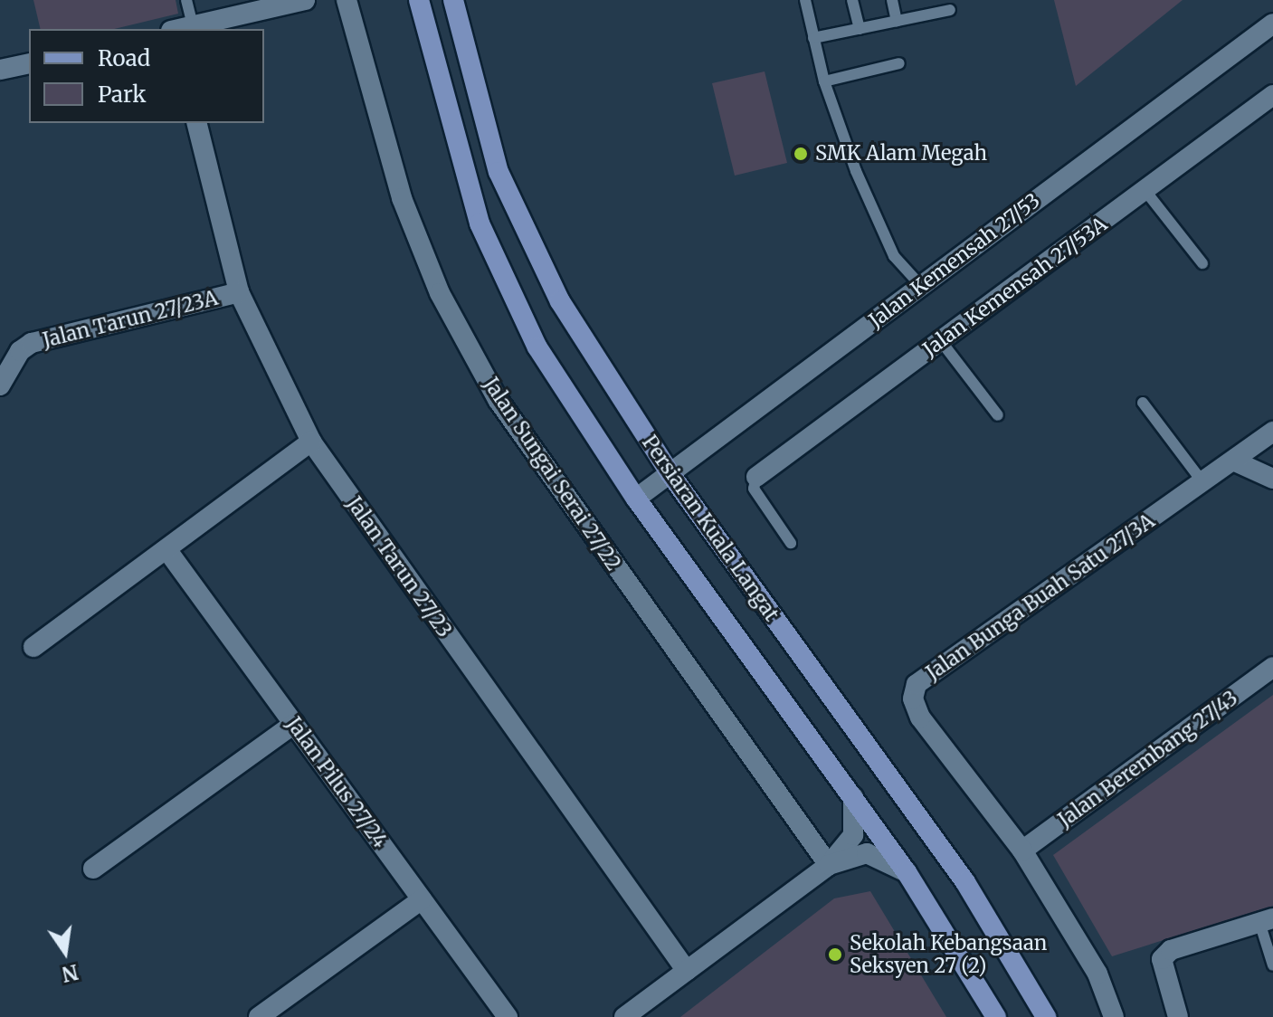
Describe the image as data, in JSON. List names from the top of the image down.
{
  "streets": {
    "main road": ["Persiaran Kuala Langat"],
    "street": [
      "Jalan Kemensah 27/53",
      "Jalan Kemensah 27/53A",
      "Jalan Tarun 27/23A",
      "Jalan Sungai Serai 27/22",
      "Jalan Tarun 27/23",
      "Jalan Bunga Buah Satu 27/3A",
      "Jalan Berembang 27/43",
      "Jalan Pilus 27/24"
    ]
  },
  "crossings": [
    ["Jalan Kemensah 27/53", "Persiaran Kuala Langat"],
    ["Jalan Tarun 27/23A", "Jalan Tarun 27/23"],
    ["Jalan Bunga Buah Satu 27/3A", "Jalan Berembang 27/43"]
  ],
  "places": ["SMK Alam Megah", "Sekolah Kebangsaan Seksyen 27 (2)"],
  "legend": ["Road", "Park"],
  "north": "bottom"
}
